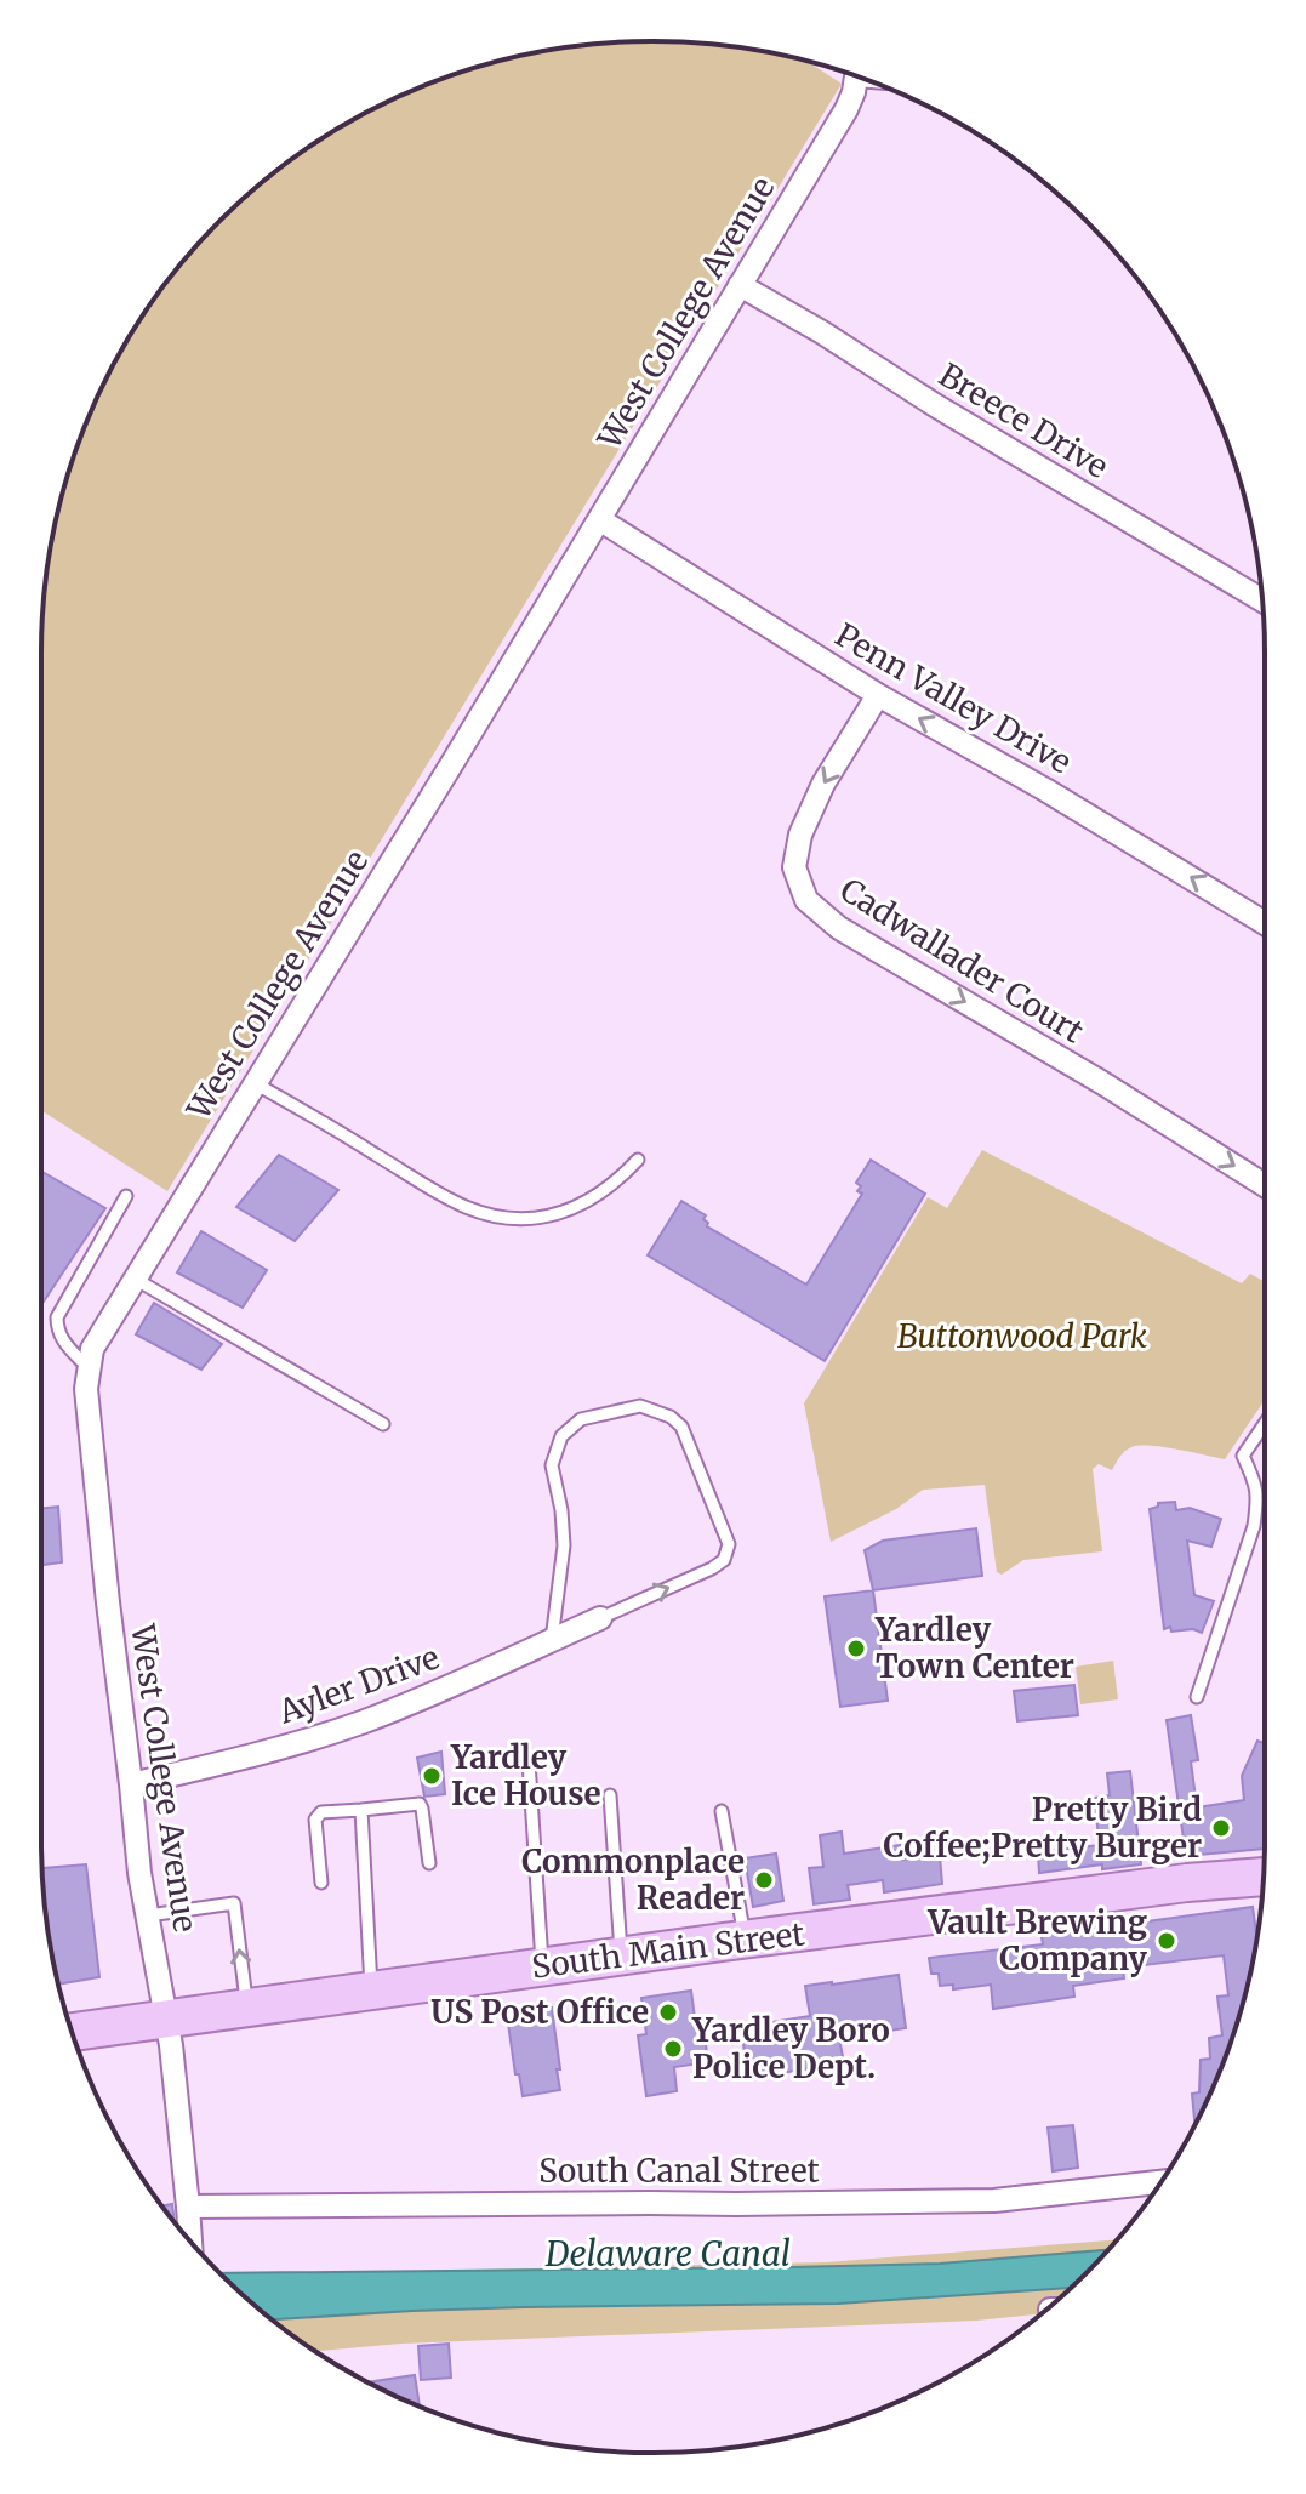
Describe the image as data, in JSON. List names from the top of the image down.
{
  "streets": {
    "main road": ["South Main Street"],
    "street": [
      "West College Avenue",
      "Breece Drive",
      "Penn Valley Drive",
      "Cadwallader Court",
      "Ayler Drive",
      "South Canal Street"
    ]
  },
  "crossings": [
    ["West College Avenue", "Breece Drive"],
    ["West College Avenue", "Penn Valley Drive"],
    ["West College Avenue", "Ayler Drive"],
    ["West College Avenue", "South Main Street"],
    ["West College Avenue", "South Canal Street"],
    ["Penn Valley Drive", "Cadwallader Court"]
  ],
  "one_way": ["Penn Valley Drive", "Cadwallader Court"],
  "water": ["Delaware Canal"],
  "parks": ["Buttonwood Park"],
  "places": [
    "Yardley Town Center",
    "Yardley Ice House",
    "Pretty Bird Coffee;Pretty Burger",
    "Commonplace Reader",
    "Vault Brewing Company",
    "US Post Office",
    "Yardley Boro Police Dept."
  ]
}
